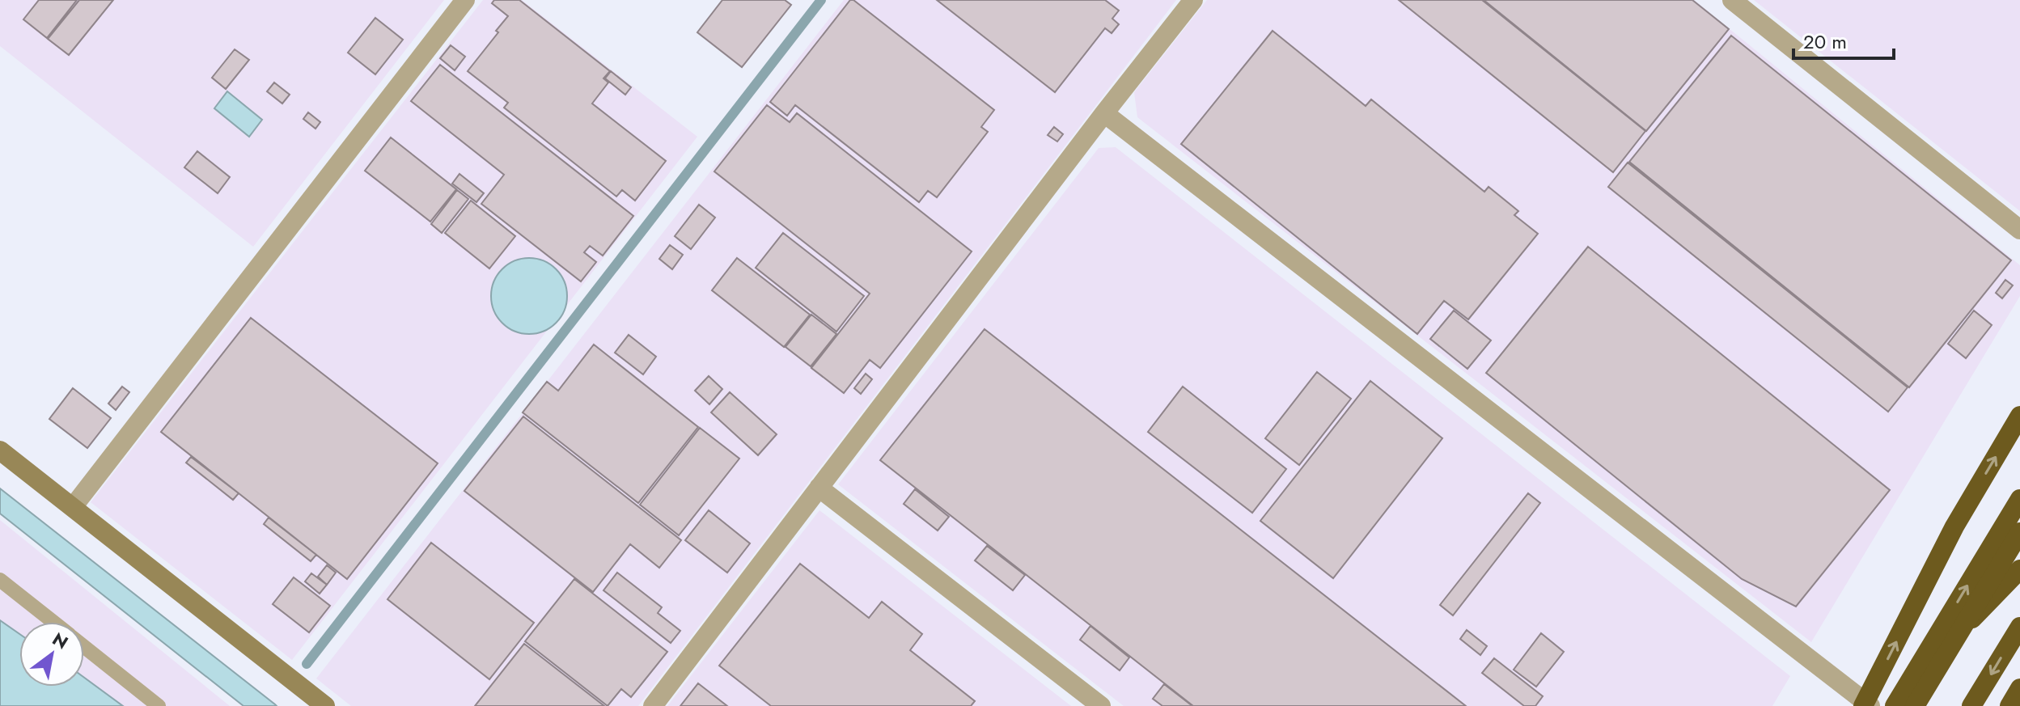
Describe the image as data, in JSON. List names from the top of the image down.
{
  "scale_bar": "20 m",
  "north": "top right"
}
